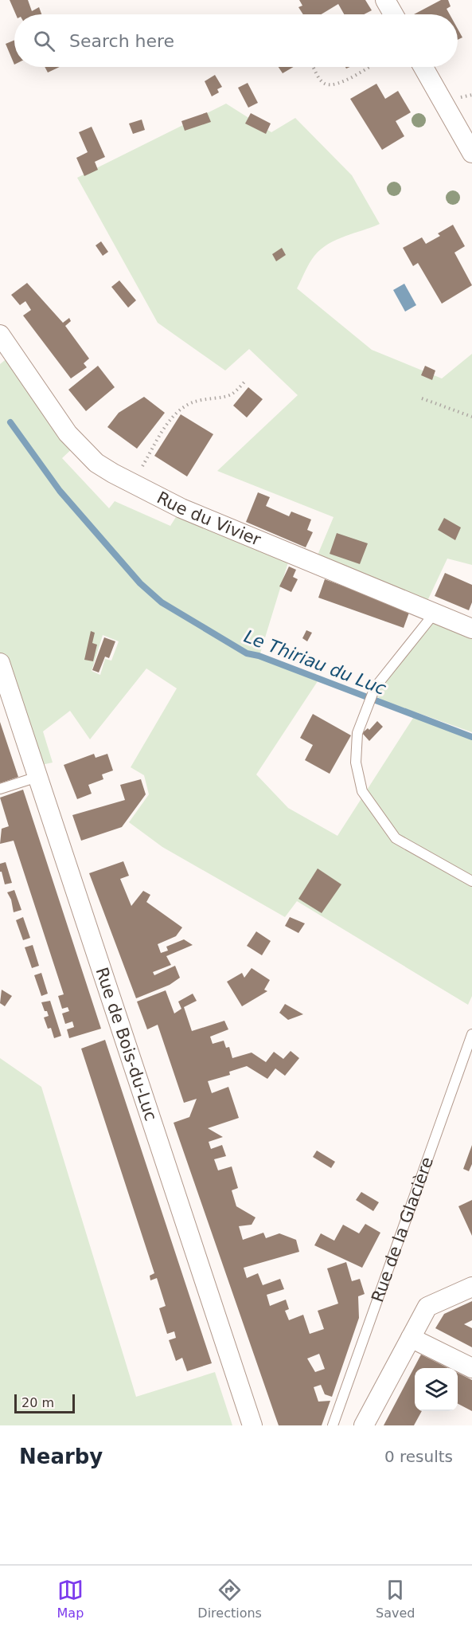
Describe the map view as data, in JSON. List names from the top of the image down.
{
  "streets": {
    "street": ["Rue du Vivier", "Rue de Bois-du-Luc"],
    "lane": ["Rue de la Glacière"]
  },
  "water": ["Le Thiriau du Luc"],
  "scale_bar": "20 m",
  "page": {
    "search": "Search here",
    "scale": "20 m",
    "heading": ["Nearby", "0 results"],
    "nav": ["Map", "Directions", "Saved"]
  }
}
